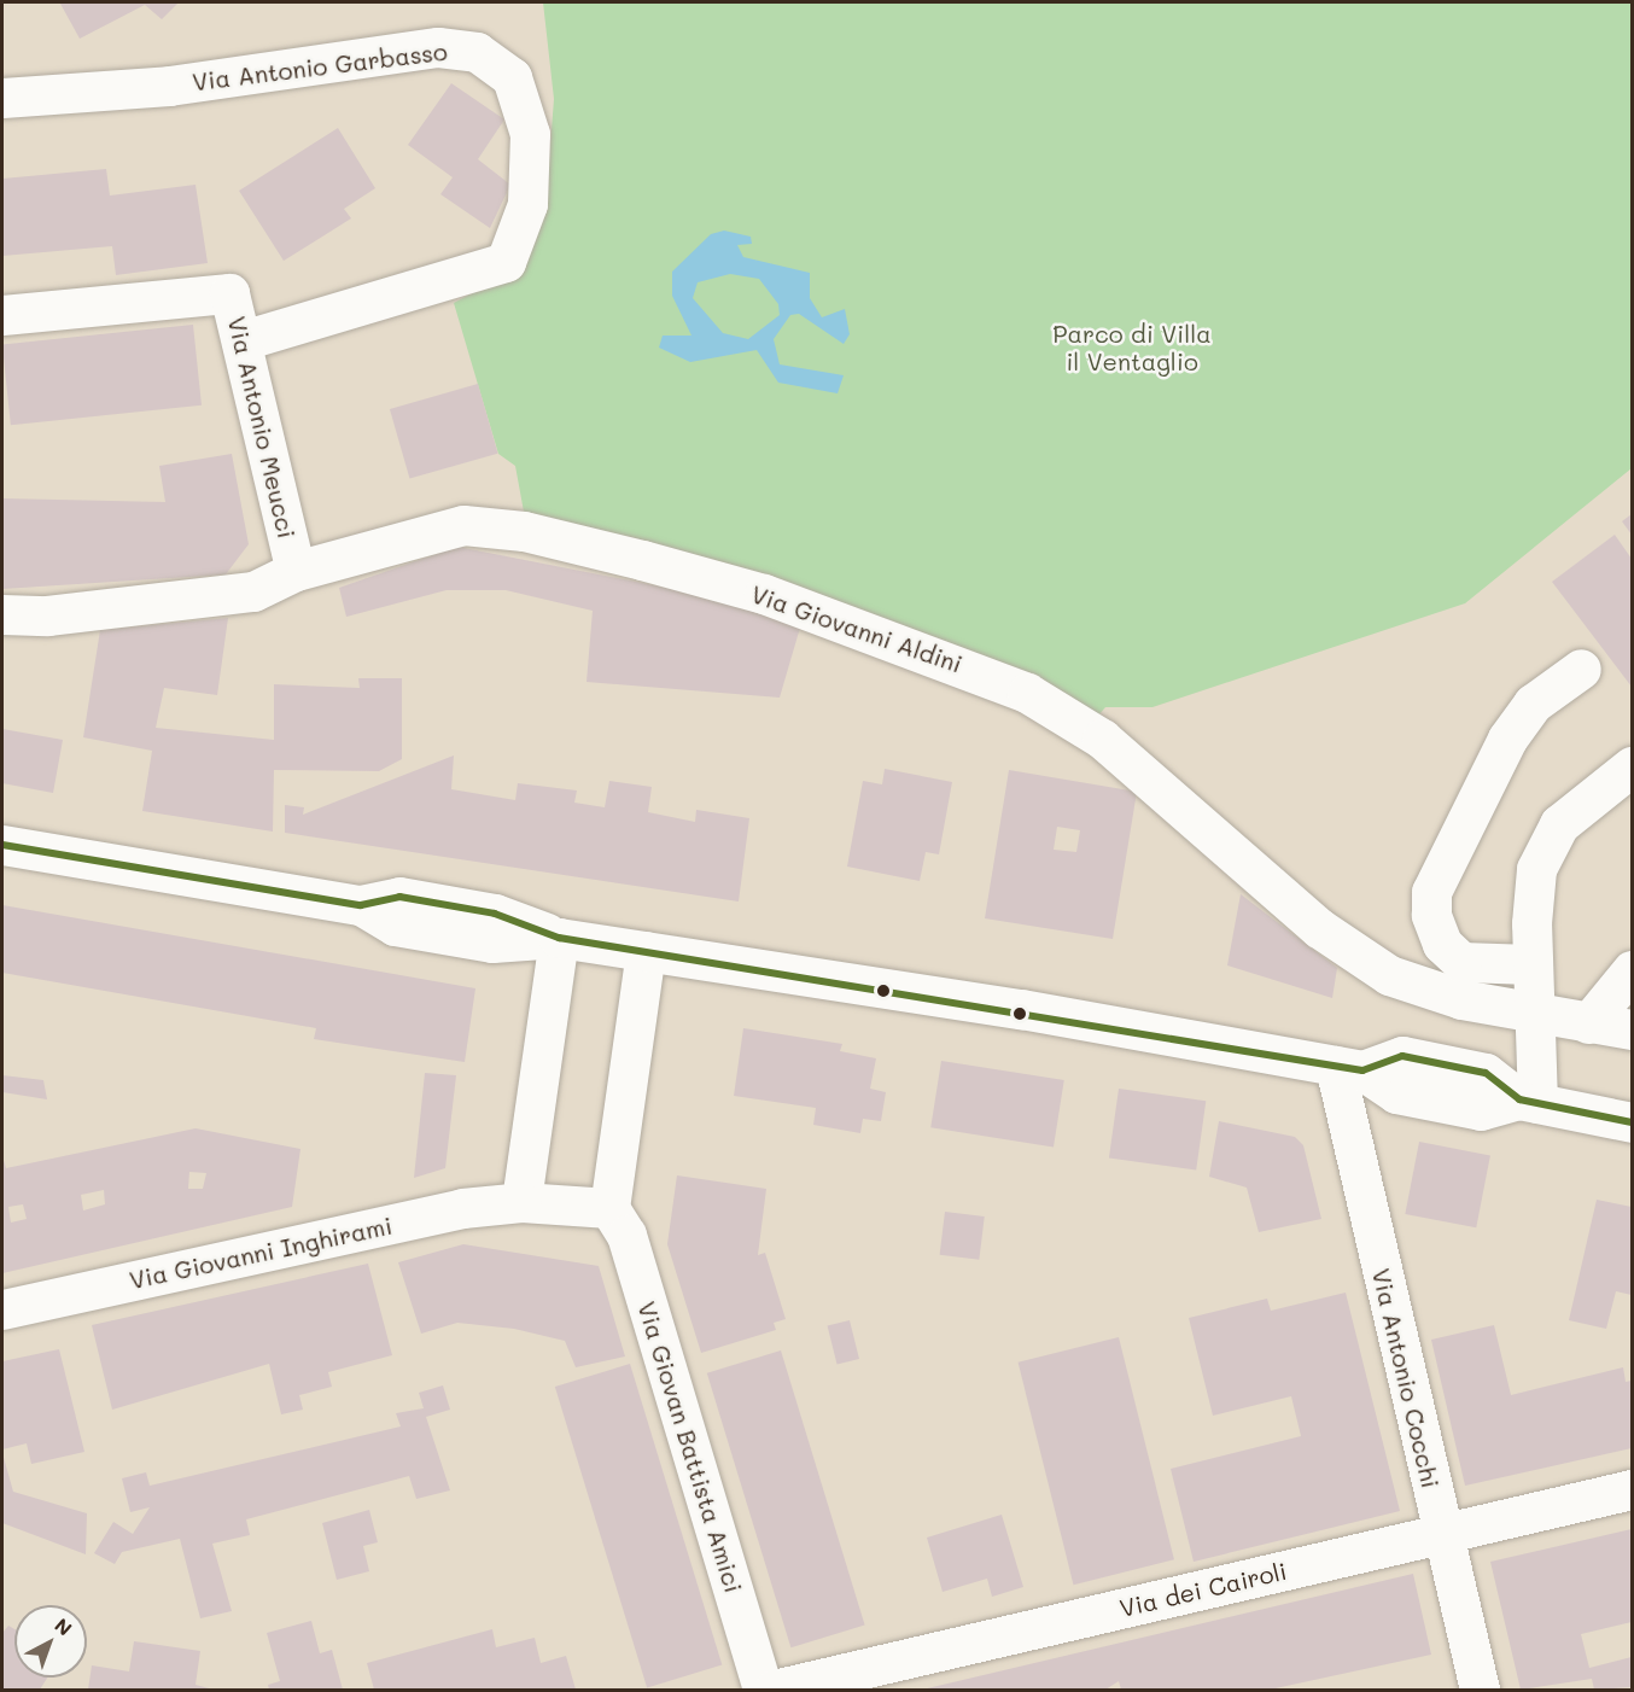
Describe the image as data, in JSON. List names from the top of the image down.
{
  "streets": {
    "street": [
      "Via Antonio Garbasso",
      "Via Antonio Meucci",
      "Via Giovanni Aldini",
      "Via Giovanni Inghirami",
      "Via Antonio Cocchi",
      "Via Giovan Battista Amici",
      "Via dei Cairoli"
    ]
  },
  "crossings": [
    ["Via Antonio Garbasso", "Via Antonio Meucci"],
    ["Via Antonio Meucci", "Via Giovanni Aldini"],
    ["Via Giovanni Inghirami", "Via Giovan Battista Amici"],
    ["Via Antonio Cocchi", "Via dei Cairoli"]
  ],
  "parks": ["Parco di Villa il Ventaglio"],
  "north": "top right"
}
